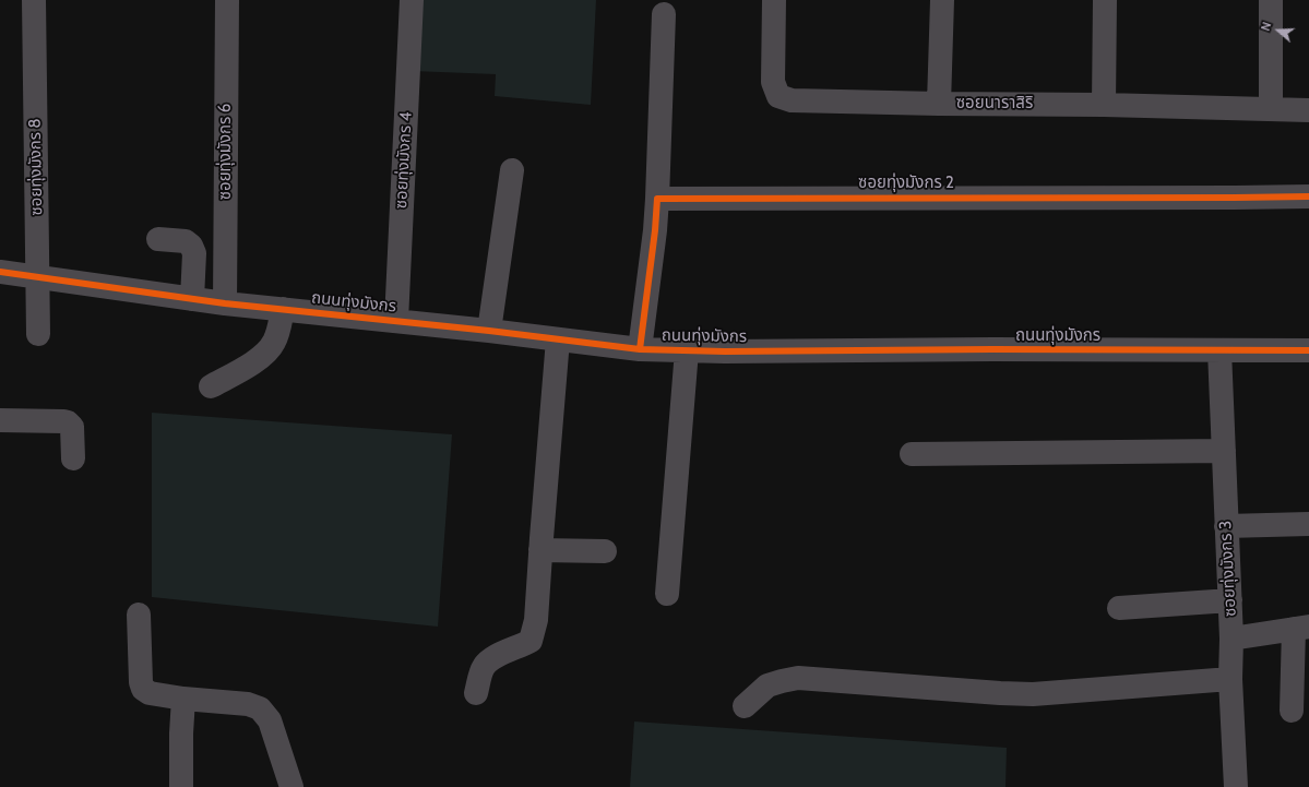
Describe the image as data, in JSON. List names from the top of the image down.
{
  "streets": {
    "street": [
      "ซอยนาราสิริ",
      "ซอยทุ่งมังกร 6",
      "ซอยทุ่งมังกร 4",
      "ซอยทุ่งมังกร 8",
      "ซอยทุ่งมังกร 2",
      "ถนนทุ่งมังกร",
      "ซอยทุ่งมังกร 3"
    ]
  },
  "crossings": [
    ["ซอยทุ่งมังกร 6", "ถนนทุ่งมังกร"],
    ["ซอยทุ่งมังกร 4", "ถนนทุ่งมังกร"],
    ["ซอยทุ่งมังกร 8", "ถนนทุ่งมังกร"],
    ["ถนนทุ่งมังกร", "ซอยทุ่งมังกร 3"]
  ],
  "north": "left"
}
